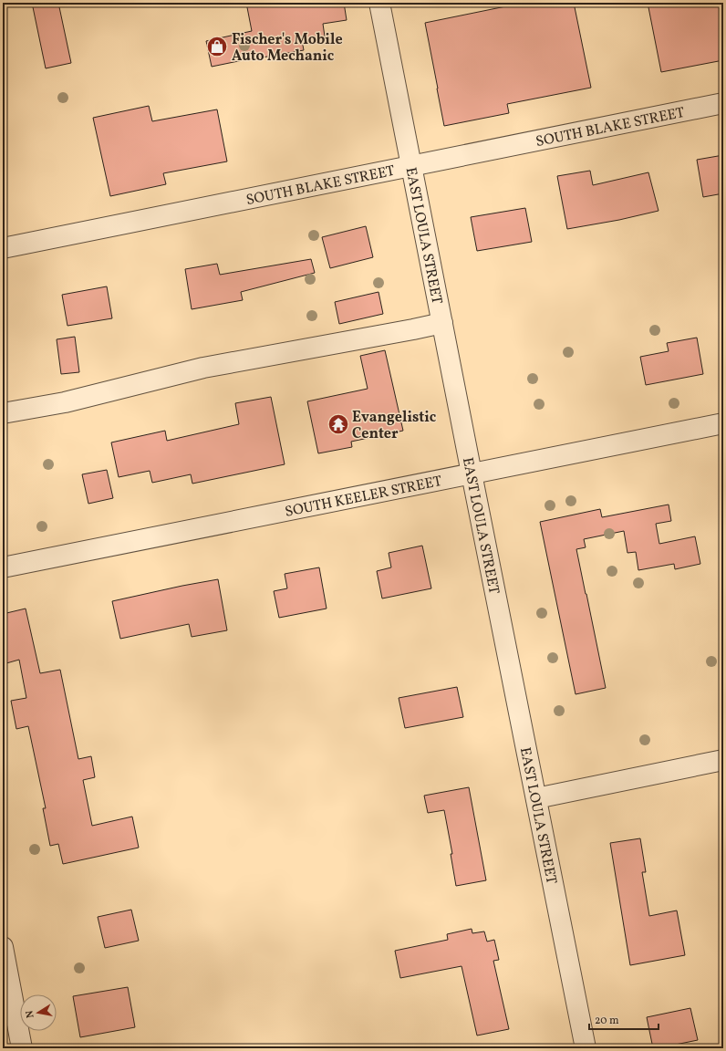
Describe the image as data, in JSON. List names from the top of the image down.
{
  "streets": {
    "street": ["SOUTH BLAKE STREET", "EAST LOULA STREET", "SOUTH KEELER STREET"]
  },
  "crossings": [
    ["SOUTH BLAKE STREET", "EAST LOULA STREET"],
    ["EAST LOULA STREET", "SOUTH KEELER STREET"]
  ],
  "places": {
    "shop": ["Fischer's Mobile Auto Mechanic"],
    "temple": ["Evangelistic Center"]
  },
  "scale_bar": "20 m",
  "north": "left"
}
